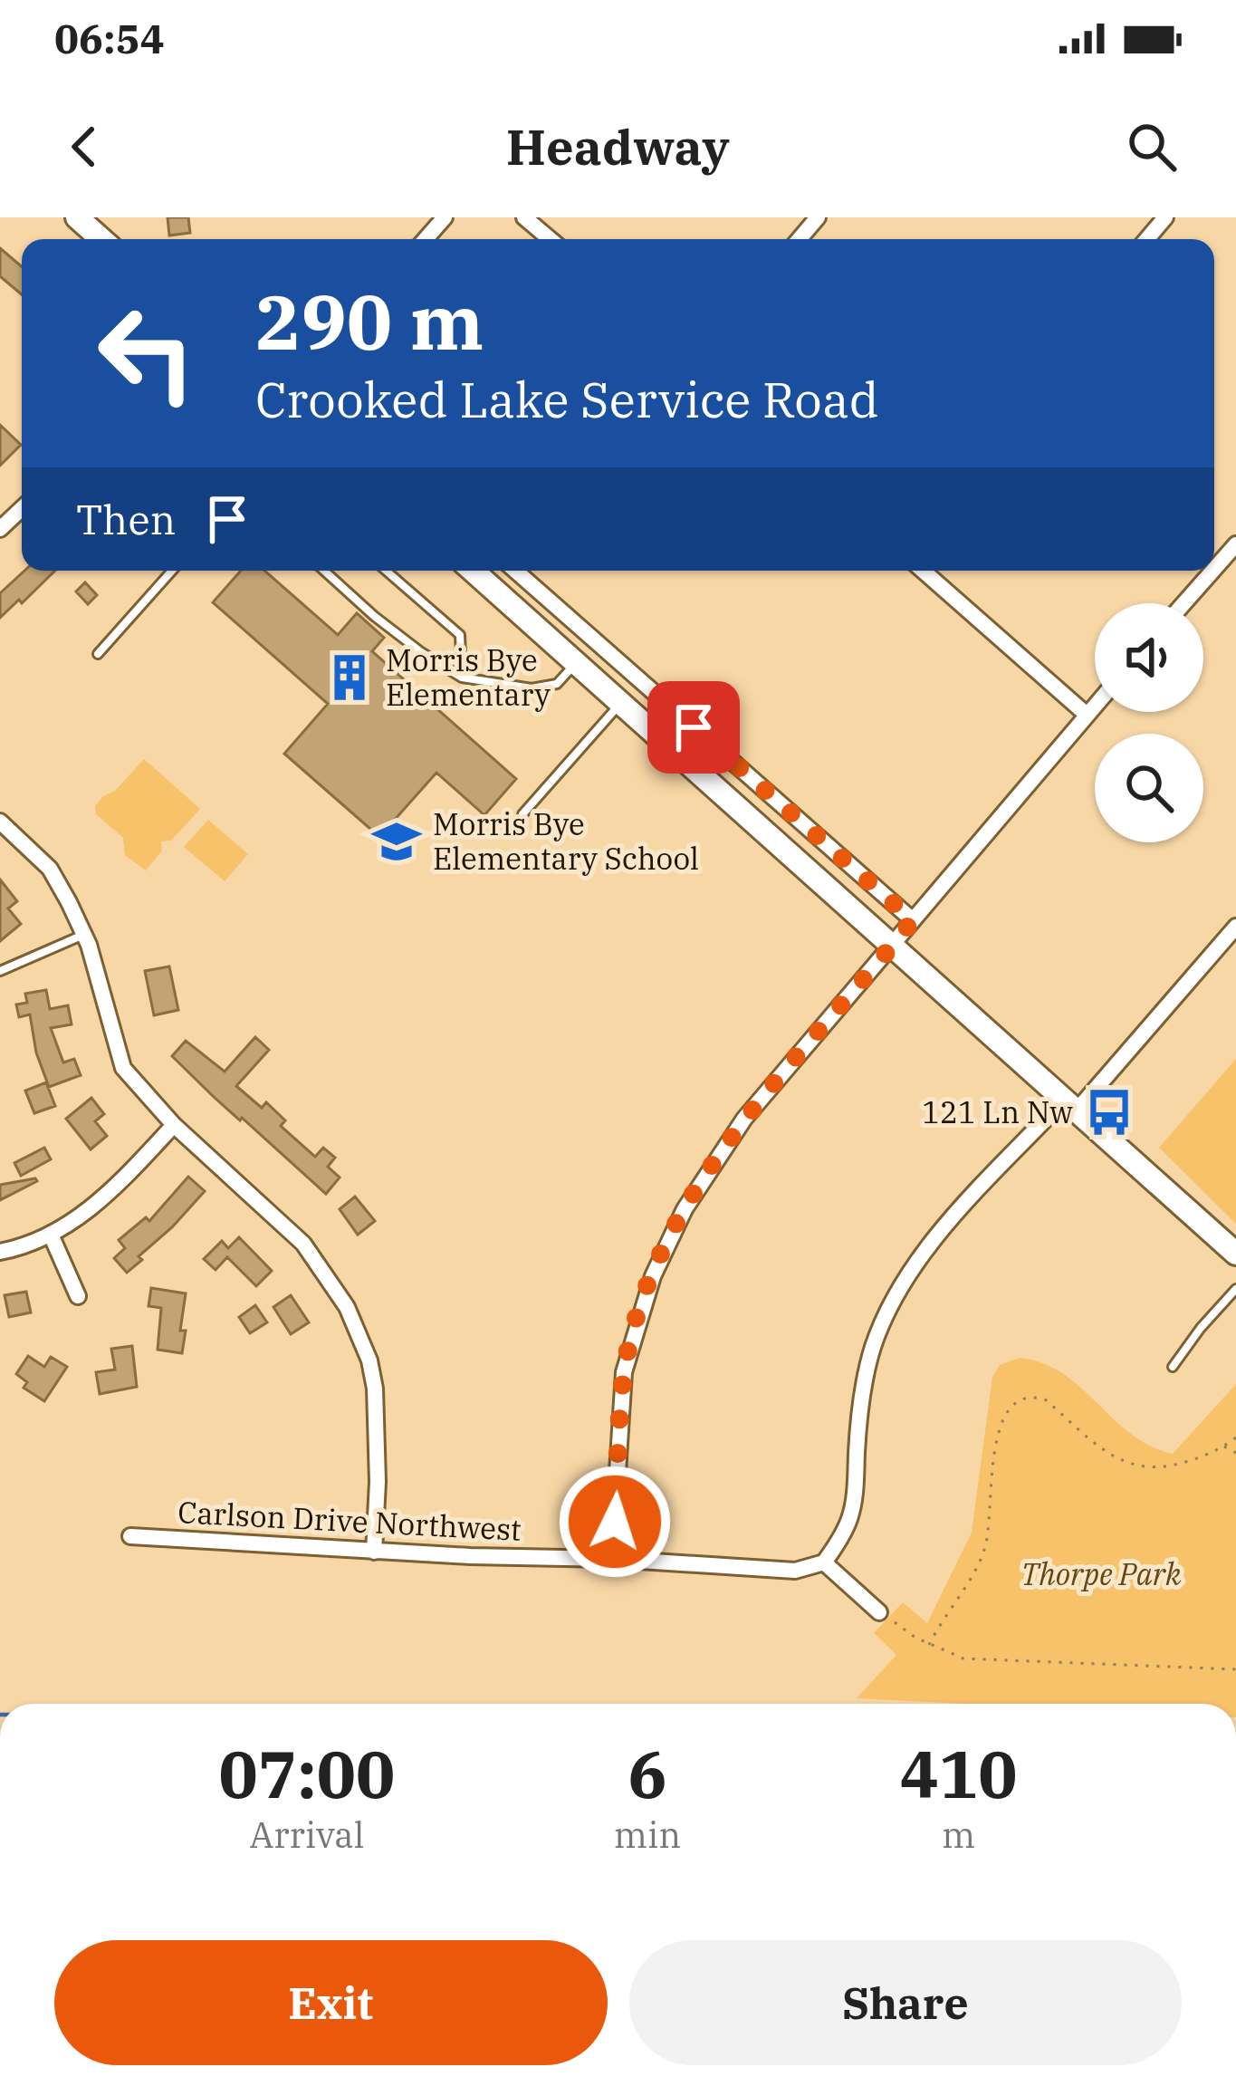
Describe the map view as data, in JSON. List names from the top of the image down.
{
  "streets": {
    "street": ["Carlson Drive Northwest"]
  },
  "parks": ["Thorpe Park"],
  "places": {
    "building": ["Morris Bye Elementary"],
    "school or university": ["Morris Bye Elementary School"],
    "bus stop": ["121 Ln Nw"]
  },
  "page": {
    "status": "06:54",
    "header": "Headway",
    "turn": ["290 m", "Crooked Lake Service Road"],
    "then": "Then",
    "eta": [
      "07:00",
      "Arrival",
      "6",
      "min",
      "410",
      "m"
    ],
    "buttons": ["Exit", "Share"]
  }
}
